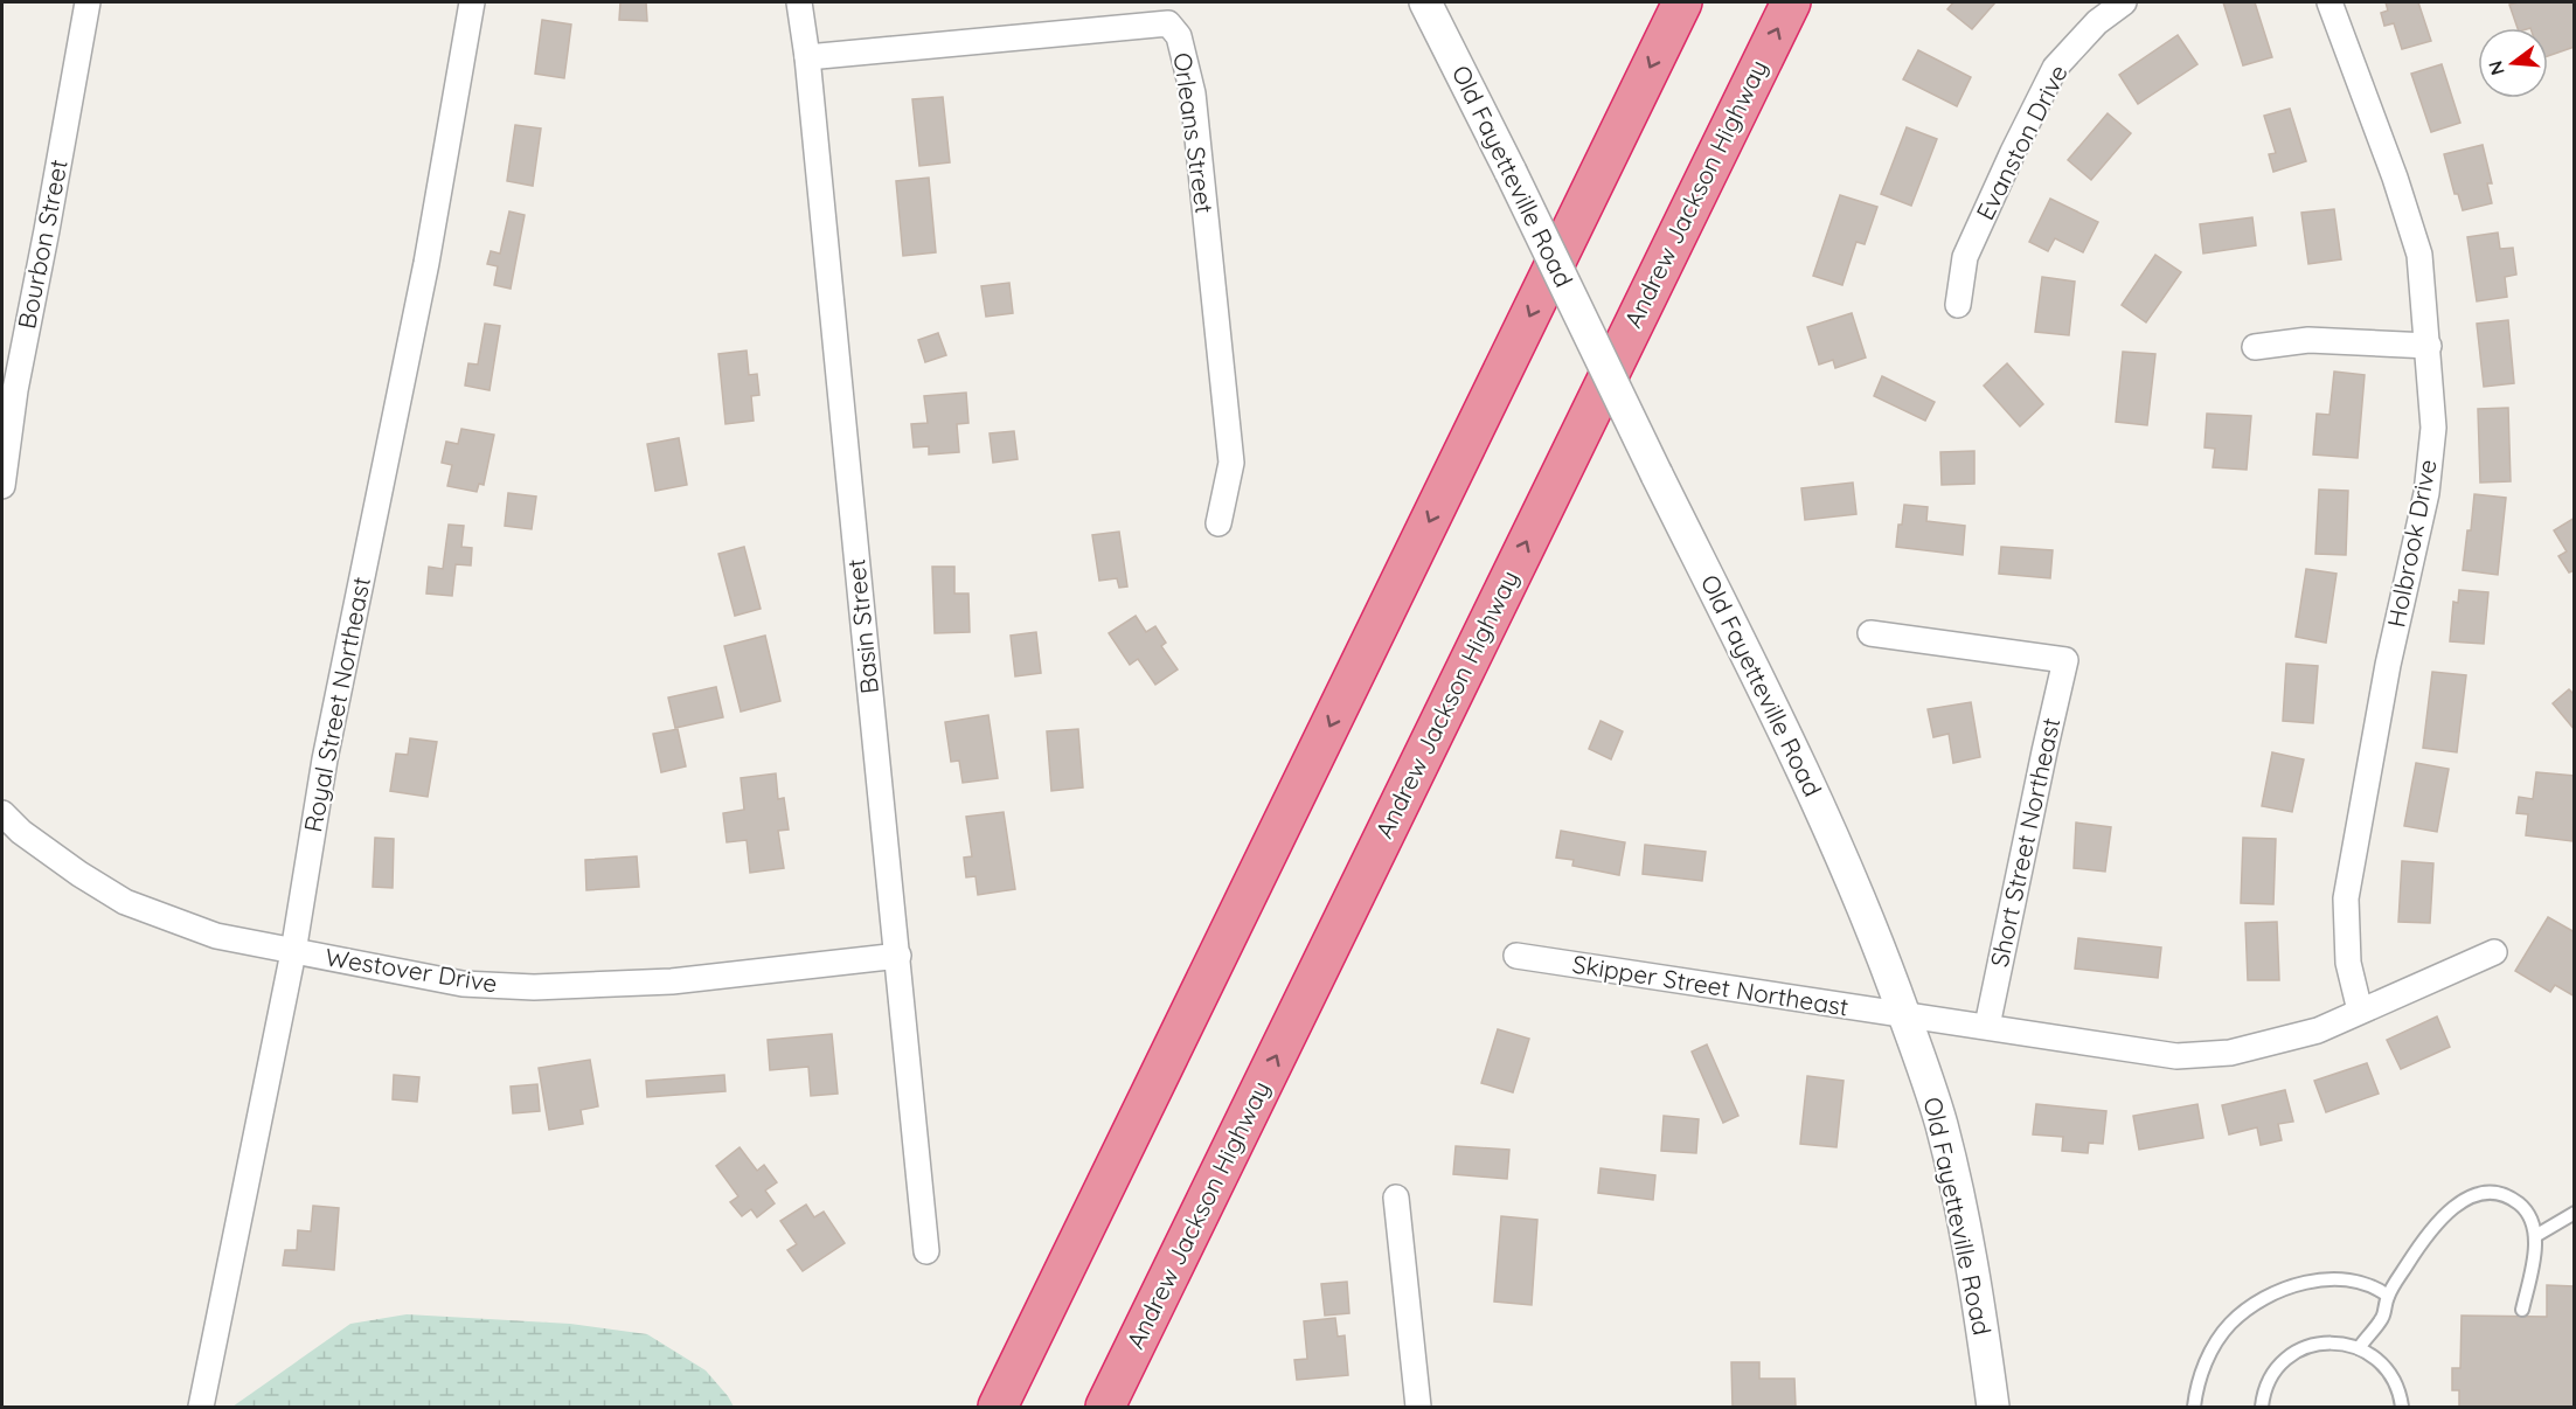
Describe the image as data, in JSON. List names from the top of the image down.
{
  "streets": {
    "highway": ["Andrew Jackson Highway"],
    "street": [
      "Orleans Street",
      "Evanston Drive",
      "Old Fayetteville Road",
      "Bourbon Street",
      "Holbrook Drive",
      "Basin Street",
      "Royal Street Northeast",
      "Short Street Northeast",
      "Westover Drive",
      "Skipper Street Northeast"
    ]
  },
  "crossings": [
    ["Orleans Street", "Basin Street"],
    ["Old Fayetteville Road", "Skipper Street Northeast"],
    ["Holbrook Drive", "Skipper Street Northeast"],
    ["Basin Street", "Westover Drive"],
    ["Royal Street Northeast", "Westover Drive"],
    ["Short Street Northeast", "Skipper Street Northeast"]
  ],
  "north": "left"
}
